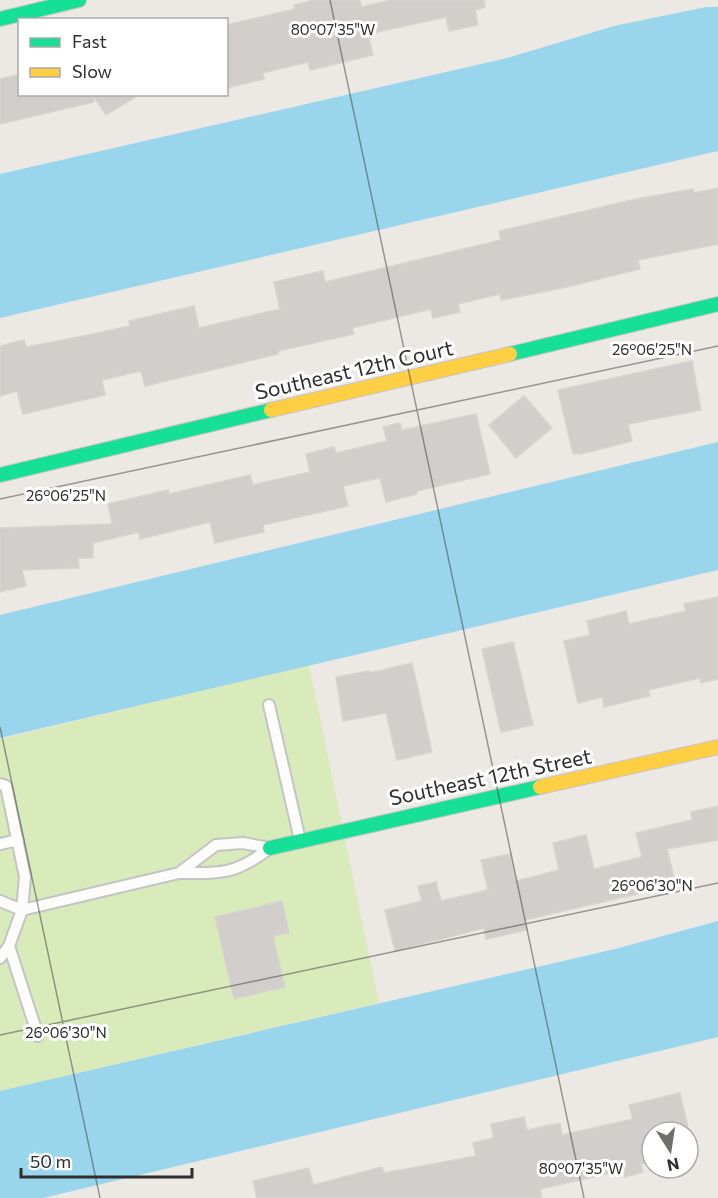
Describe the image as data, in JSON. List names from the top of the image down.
{
  "streets": {
    "street": ["Southeast 12th Court", "Southeast 12th Street"]
  },
  "legend": ["Fast", "Slow"],
  "scale_bar": "50 m",
  "north": "bottom",
  "coordinates": ["80°07'35\"W", "26°06'25\"N", "26°06'30\"N"]
}
